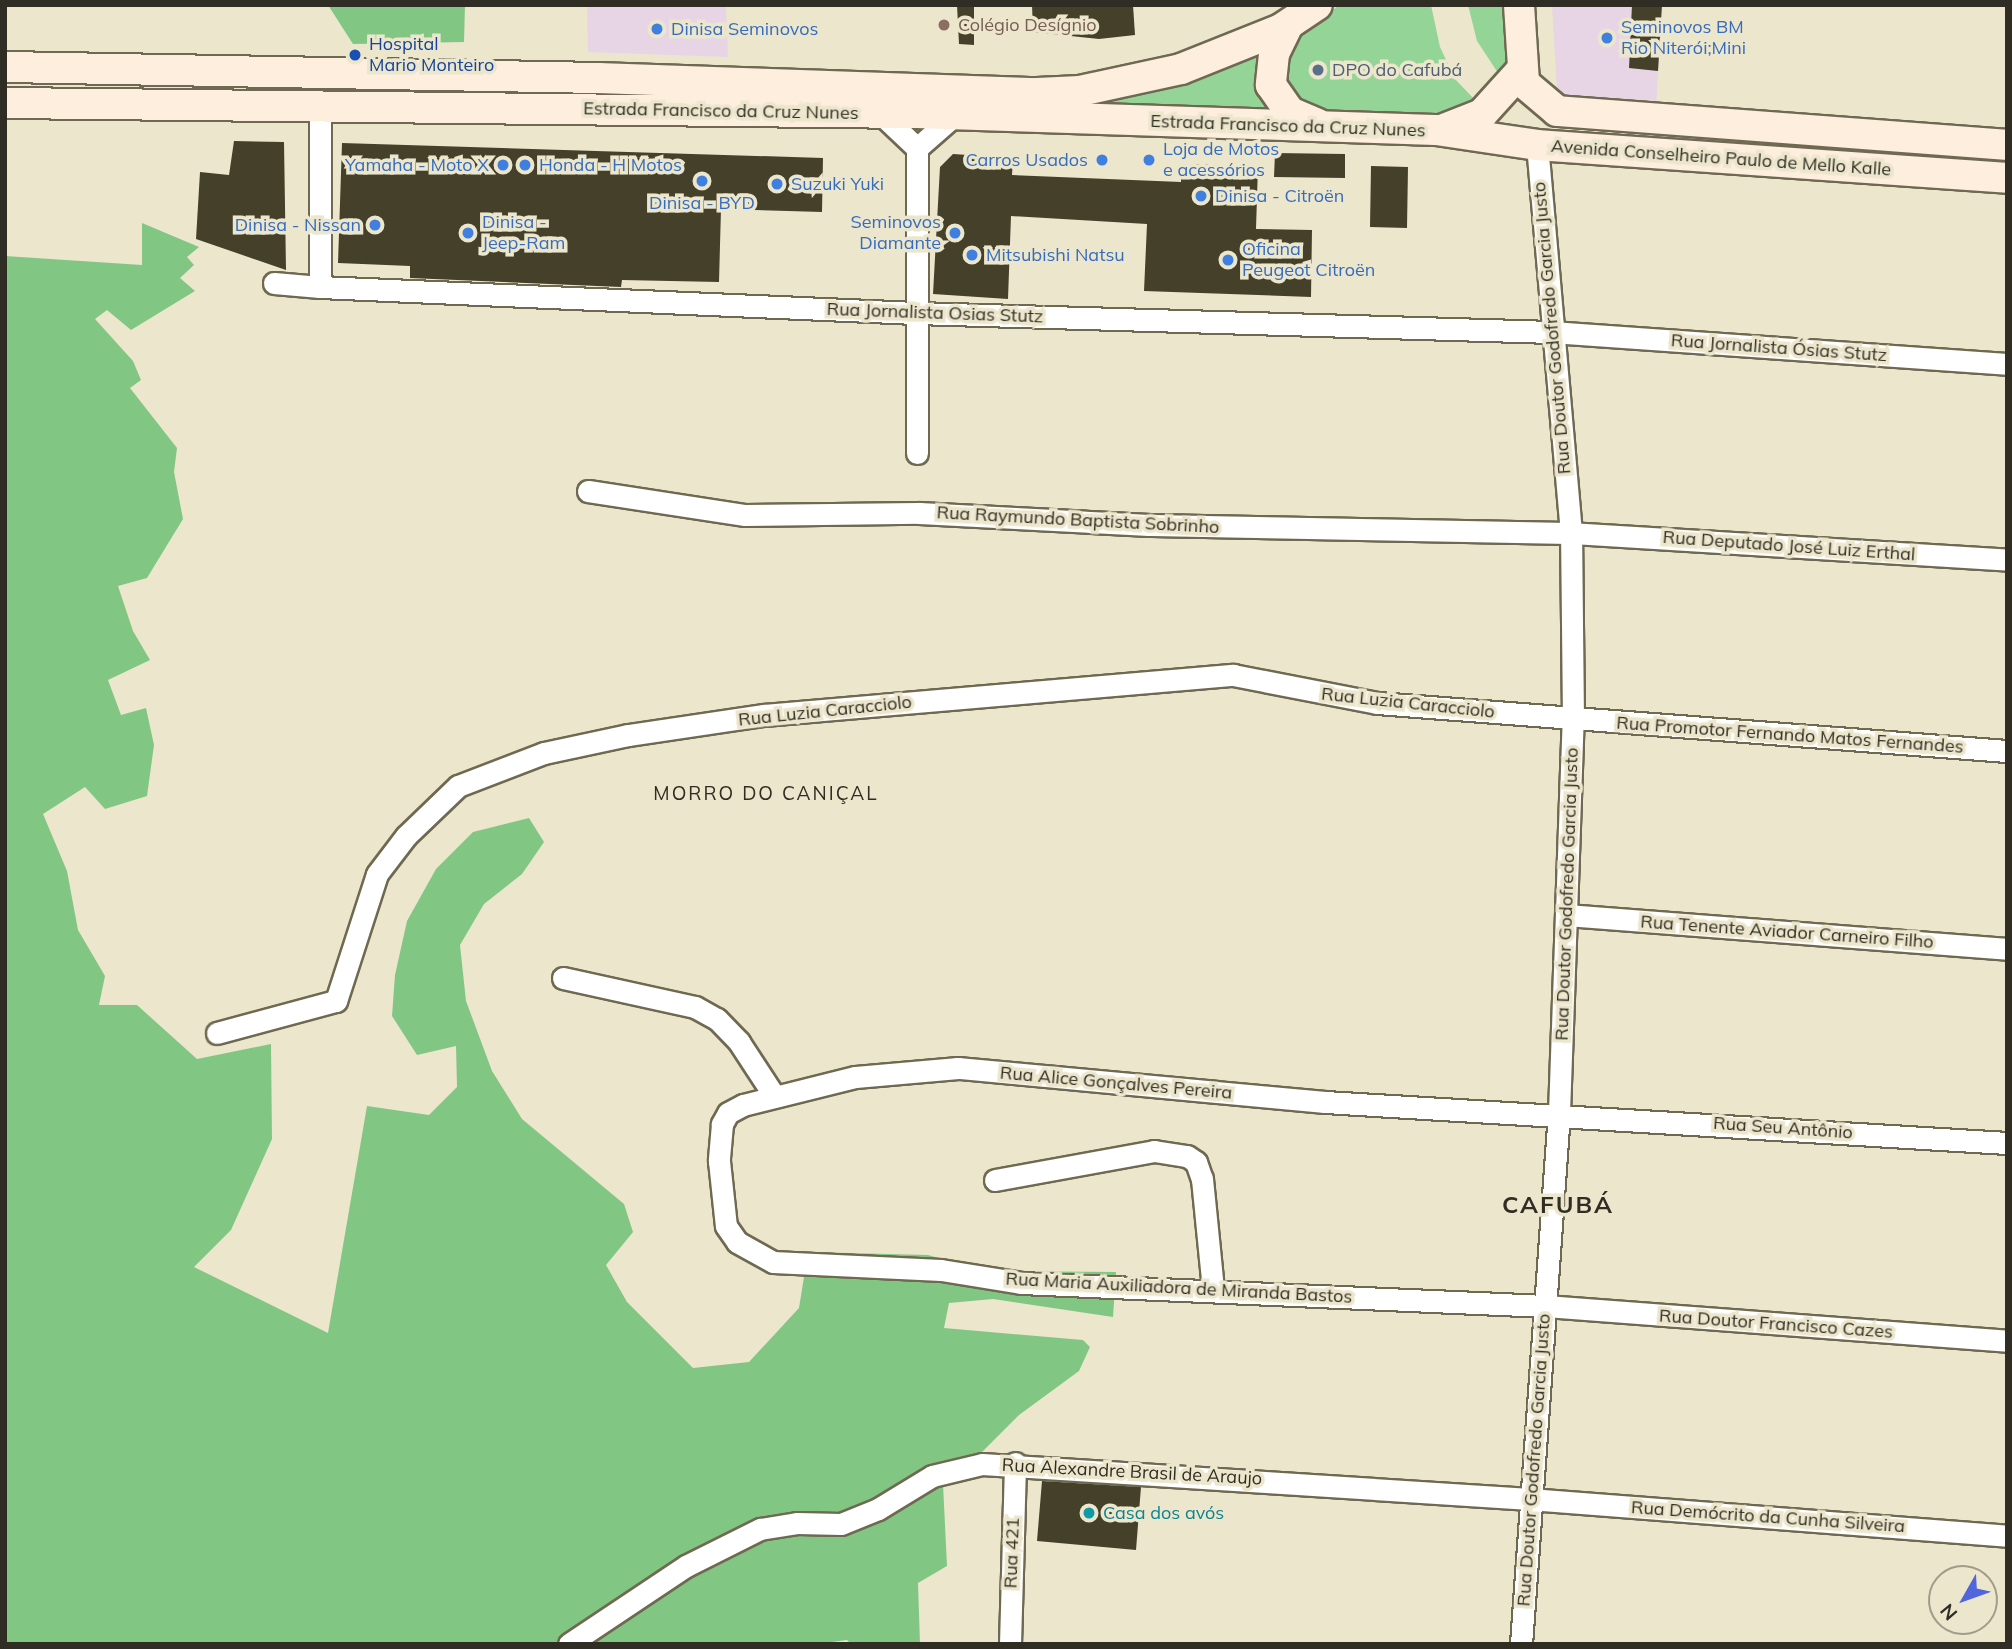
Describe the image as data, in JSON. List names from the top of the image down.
{
  "streets": {
    "main road": ["Estrada Francisco da Cruz Nunes", "Avenida Conselheiro Paulo de Mello Kalle"],
    "street": [
      "Rua Jornalista Osias Stutz",
      "Rua Doutor Godofredo Garcia Justo",
      "Rua Jornalista Ósias Stutz",
      "Rua Raymundo Baptista Sobrinho",
      "Rua Deputado José Luiz Erthal",
      "Rua Luzia Caracciolo",
      "Rua Promotor Fernando Matos Fernandes",
      "Rua Tenente Aviador Carneiro Filho",
      "Rua Alice Gonçalves Pereira",
      "Rua Seu Antônio",
      "Rua Maria Auxiliadora de Miranda Bastos",
      "Rua Doutor Francisco Cazes",
      "Rua Alexandre Brasil de Araujo",
      "Rua Demócrito da Cunha Silveira",
      "Rua 421"
    ]
  },
  "crossings": [
    ["Estrada Francisco da Cruz Nunes", "Avenida Conselheiro Paulo de Mello Kalle"],
    ["Avenida Conselheiro Paulo de Mello Kalle", "Rua Doutor Godofredo Garcia Justo"],
    ["Rua Jornalista Osias Stutz", "Rua Doutor Godofredo Garcia Justo"],
    ["Rua Jornalista Osias Stutz", "Rua Jornalista Ósias Stutz"],
    ["Rua Doutor Godofredo Garcia Justo", "Rua Jornalista Ósias Stutz"],
    ["Rua Doutor Godofredo Garcia Justo", "Rua Raymundo Baptista Sobrinho"],
    ["Rua Doutor Godofredo Garcia Justo", "Rua Deputado José Luiz Erthal"],
    ["Rua Doutor Godofredo Garcia Justo", "Rua Luzia Caracciolo"],
    ["Rua Doutor Godofredo Garcia Justo", "Rua Promotor Fernando Matos Fernandes"],
    ["Rua Doutor Godofredo Garcia Justo", "Rua Tenente Aviador Carneiro Filho"],
    ["Rua Doutor Godofredo Garcia Justo", "Rua Alice Gonçalves Pereira"],
    ["Rua Doutor Godofredo Garcia Justo", "Rua Seu Antônio"],
    ["Rua Doutor Godofredo Garcia Justo", "Rua Maria Auxiliadora de Miranda Bastos"],
    ["Rua Doutor Godofredo Garcia Justo", "Rua Doutor Francisco Cazes"],
    ["Rua Doutor Godofredo Garcia Justo", "Rua Alexandre Brasil de Araujo"],
    ["Rua Doutor Godofredo Garcia Justo", "Rua Demócrito da Cunha Silveira"],
    ["Rua Raymundo Baptista Sobrinho", "Rua Deputado José Luiz Erthal"],
    ["Rua Luzia Caracciolo", "Rua Promotor Fernando Matos Fernandes"],
    ["Rua Alice Gonçalves Pereira", "Rua Seu Antônio"],
    ["Rua Alice Gonçalves Pereira", "Rua Maria Auxiliadora de Miranda Bastos"],
    ["Rua Maria Auxiliadora de Miranda Bastos", "Rua Doutor Francisco Cazes"],
    ["Rua Alexandre Brasil de Araujo", "Rua Demócrito da Cunha Silveira"],
    ["Rua Alexandre Brasil de Araujo", "Rua 421"]
  ],
  "districts": ["MORRO DO CANIÇAL", "CAFUBÁ"],
  "places": [
    "Colégio Desígnio",
    "Dinisa Seminovos",
    "Seminovos BM Rio Niterói;Mini",
    "Hospital Mario Monteiro",
    "DPO do Cafubá",
    "Carros Usados",
    "Loja de Motos e acessórios",
    "Yamaha - Moto X",
    "Honda - H Motos",
    "Dinisa - BYD",
    "Suzuki Yuki",
    "Dinisa - Citroën",
    "Dinisa - Nissan",
    "Dinisa - Jeep-Ram",
    "Seminovos Diamante",
    "Mitsubishi Natsu",
    "Oficina Peugeot Citroën",
    "Casa dos avós"
  ],
  "north": "bottom left"
}
